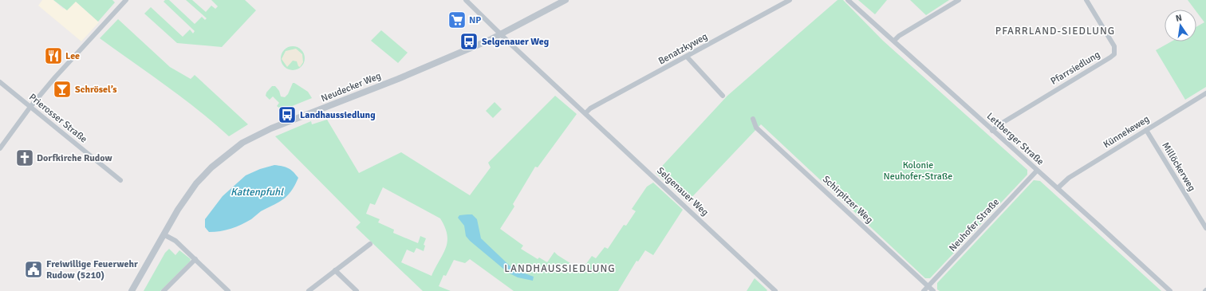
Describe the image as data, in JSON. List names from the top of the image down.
{
  "streets": {
    "street": [
      "Benatzkyweg",
      "Pfarrsiedlung",
      "Neudecker Weg",
      "Prierosser Straße",
      "Künnekeweg",
      "Lettberger Straße",
      "Millöckerweg",
      "Selgenauer Weg",
      "Schirpitzer Weg",
      "Neuhofer Straße"
    ]
  },
  "crossings": [
    ["Benatzkyweg", "Selgenauer Weg"],
    ["Pfarrsiedlung", "Lettberger Straße"],
    ["Neudecker Weg", "Selgenauer Weg"],
    ["Künnekeweg", "Lettberger Straße"],
    ["Künnekeweg", "Millöckerweg"],
    ["Lettberger Straße", "Neuhofer Straße"],
    ["Schirpitzer Weg", "Neuhofer Straße"]
  ],
  "districts": ["PFARRLAND-SIEDLUNG", "LANDHAUSSIEDLUNG"],
  "water": ["Kattenpfuhl"],
  "parks": ["Kolonie Neuhofer-Straße"],
  "places": {
    "supermarket": ["NP"],
    "bus stop": ["Selgenauer Weg", "Landhaussiedlung"],
    "restaurant": ["Lee"],
    "bar": ["Schrösel’s"],
    "church": ["Dorfkirche Rudow"],
    "public building": ["Freiwillige Feuerwehr Rudow (5210)"]
  },
  "north": "top"
}
